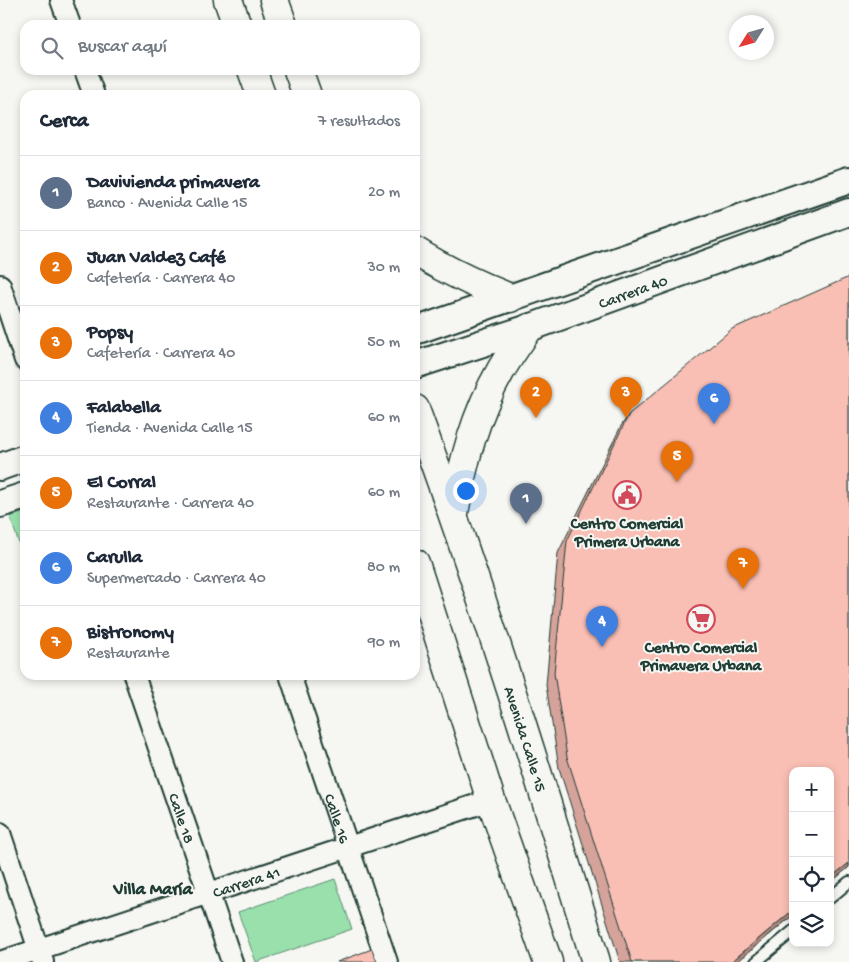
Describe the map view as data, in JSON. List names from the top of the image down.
{
  "streets": {
    "main road": ["Avenida Calle 15"],
    "street": [
      "Carrera 40",
      "Calle 16",
      "Calle 18",
      "Carrera 41"
    ]
  },
  "crossings": [
    ["Calle 16", "Carrera 41"],
    ["Calle 18", "Carrera 41"]
  ],
  "districts": ["Villa María"],
  "places": {
    "public building": ["Centro Comercial Primera Urbana"],
    "supermarket": ["Centro Comercial Primavera Urbana"]
  },
  "north": "bottom left",
  "page": {
    "search": "Buscar aquí",
    "heading": ["Cerca", "7 resultados"],
    "list": [
      {
        "mark": "1",
        "name": "Davivienda primavera",
        "note": "Banco · Avenida Calle 15",
        "value": "20 m"
      },
      {
        "mark": "2",
        "name": "Juan Valdez Café",
        "note": "Cafetería · Carrera 40",
        "value": "30 m"
      },
      {
        "mark": "3",
        "name": "Popsy",
        "note": "Cafetería · Carrera 40",
        "value": "50 m"
      },
      {
        "mark": "4",
        "name": "Falabella",
        "note": "Tienda · Avenida Calle 15",
        "value": "60 m"
      },
      {
        "mark": "5",
        "name": "El Corral",
        "note": "Restaurante · Carrera 40",
        "value": "60 m"
      },
      {
        "mark": "6",
        "name": "Carulla",
        "note": "Supermercado · Carrera 40",
        "value": "80 m"
      },
      {
        "mark": "7",
        "name": "Bistronomy",
        "note": "Restaurante",
        "value": "90 m"
      }
    ],
    "pins": [
      "2",
      "3",
      "6",
      "5",
      "1",
      "7",
      "4"
    ],
    "map_buttons": ["+", "−"]
  }
}
